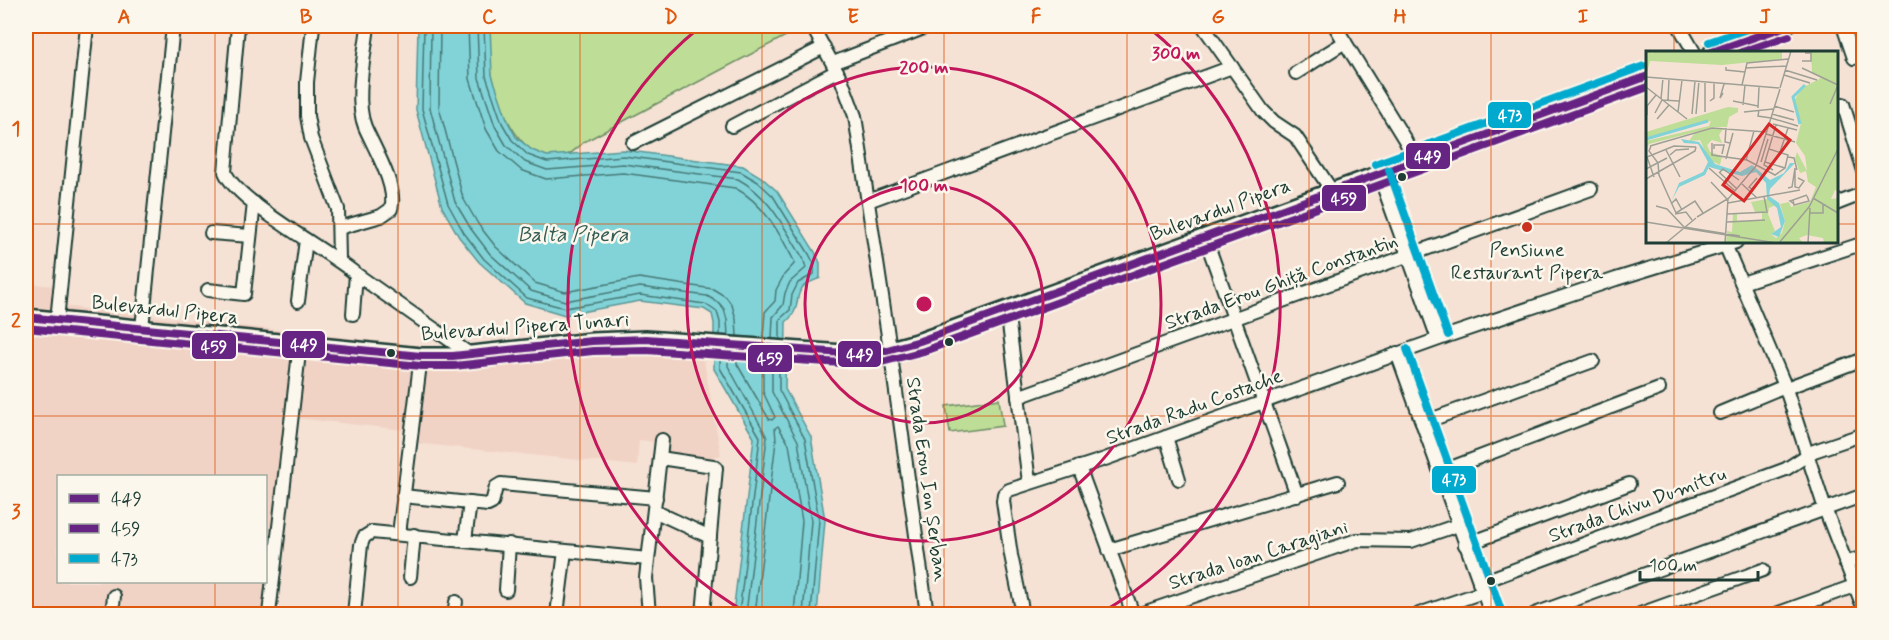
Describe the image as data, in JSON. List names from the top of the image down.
{
  "streets": {
    "main road": ["Bulevardul Pipera", "Bulevardul Pipera Tunari"],
    "street": [
      "Strada Erou Ghiță Constantin",
      "Strada Radu Costache",
      "Strada Erou Ion Șerban",
      "Strada Chivu Dumitru",
      "Strada Ioan Caragiani"
    ]
  },
  "crossings": [
    ["Bulevardul Pipera", "Bulevardul Pipera Tunari"],
    ["Bulevardul Pipera", "Strada Erou Ion Șerban"]
  ],
  "water": ["Balta Pipera"],
  "places": ["Pensiune Restaurant Pipera"],
  "lines": ["transit line 449", "transit line 473", "transit line 459"],
  "legend": ["449", "459", "473"],
  "scale_bar": "100 m",
  "grid": {
    "columns": [
      "A",
      "B",
      "C",
      "D",
      "E",
      "F",
      "G",
      "H",
      "I",
      "J"
    ],
    "rows": ["1", "2", "3"]
  },
  "rings": ["300 m", "200 m", "100 m"]
}
